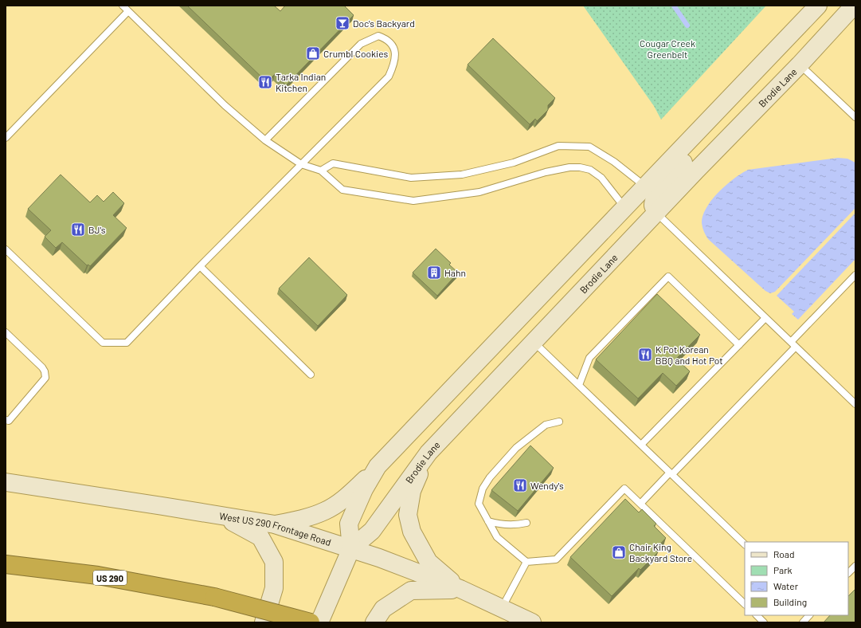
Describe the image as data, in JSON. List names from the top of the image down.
{
  "streets": {
    "highway": ["US 290"],
    "main road": ["Brodie Lane", "West US 290 Frontage Road"]
  },
  "crossings": [
    ["Brodie Lane", "West US 290 Frontage Road"]
  ],
  "parks": ["Cougar Creek Greenbelt"],
  "places": {
    "bar": ["Doc's Backyard"],
    "shop": ["Crumbl Cookies", "Chair King Backyard Store"],
    "restaurant": [
      "Tarka Indian Kitchen",
      "BJ's",
      "K Pot Korean BBQ and Hot Pot",
      "Wendy's"
    ],
    "building": ["Hahn"]
  },
  "legend": [
    "Road",
    "Park",
    "Water",
    "Building"
  ]
}
